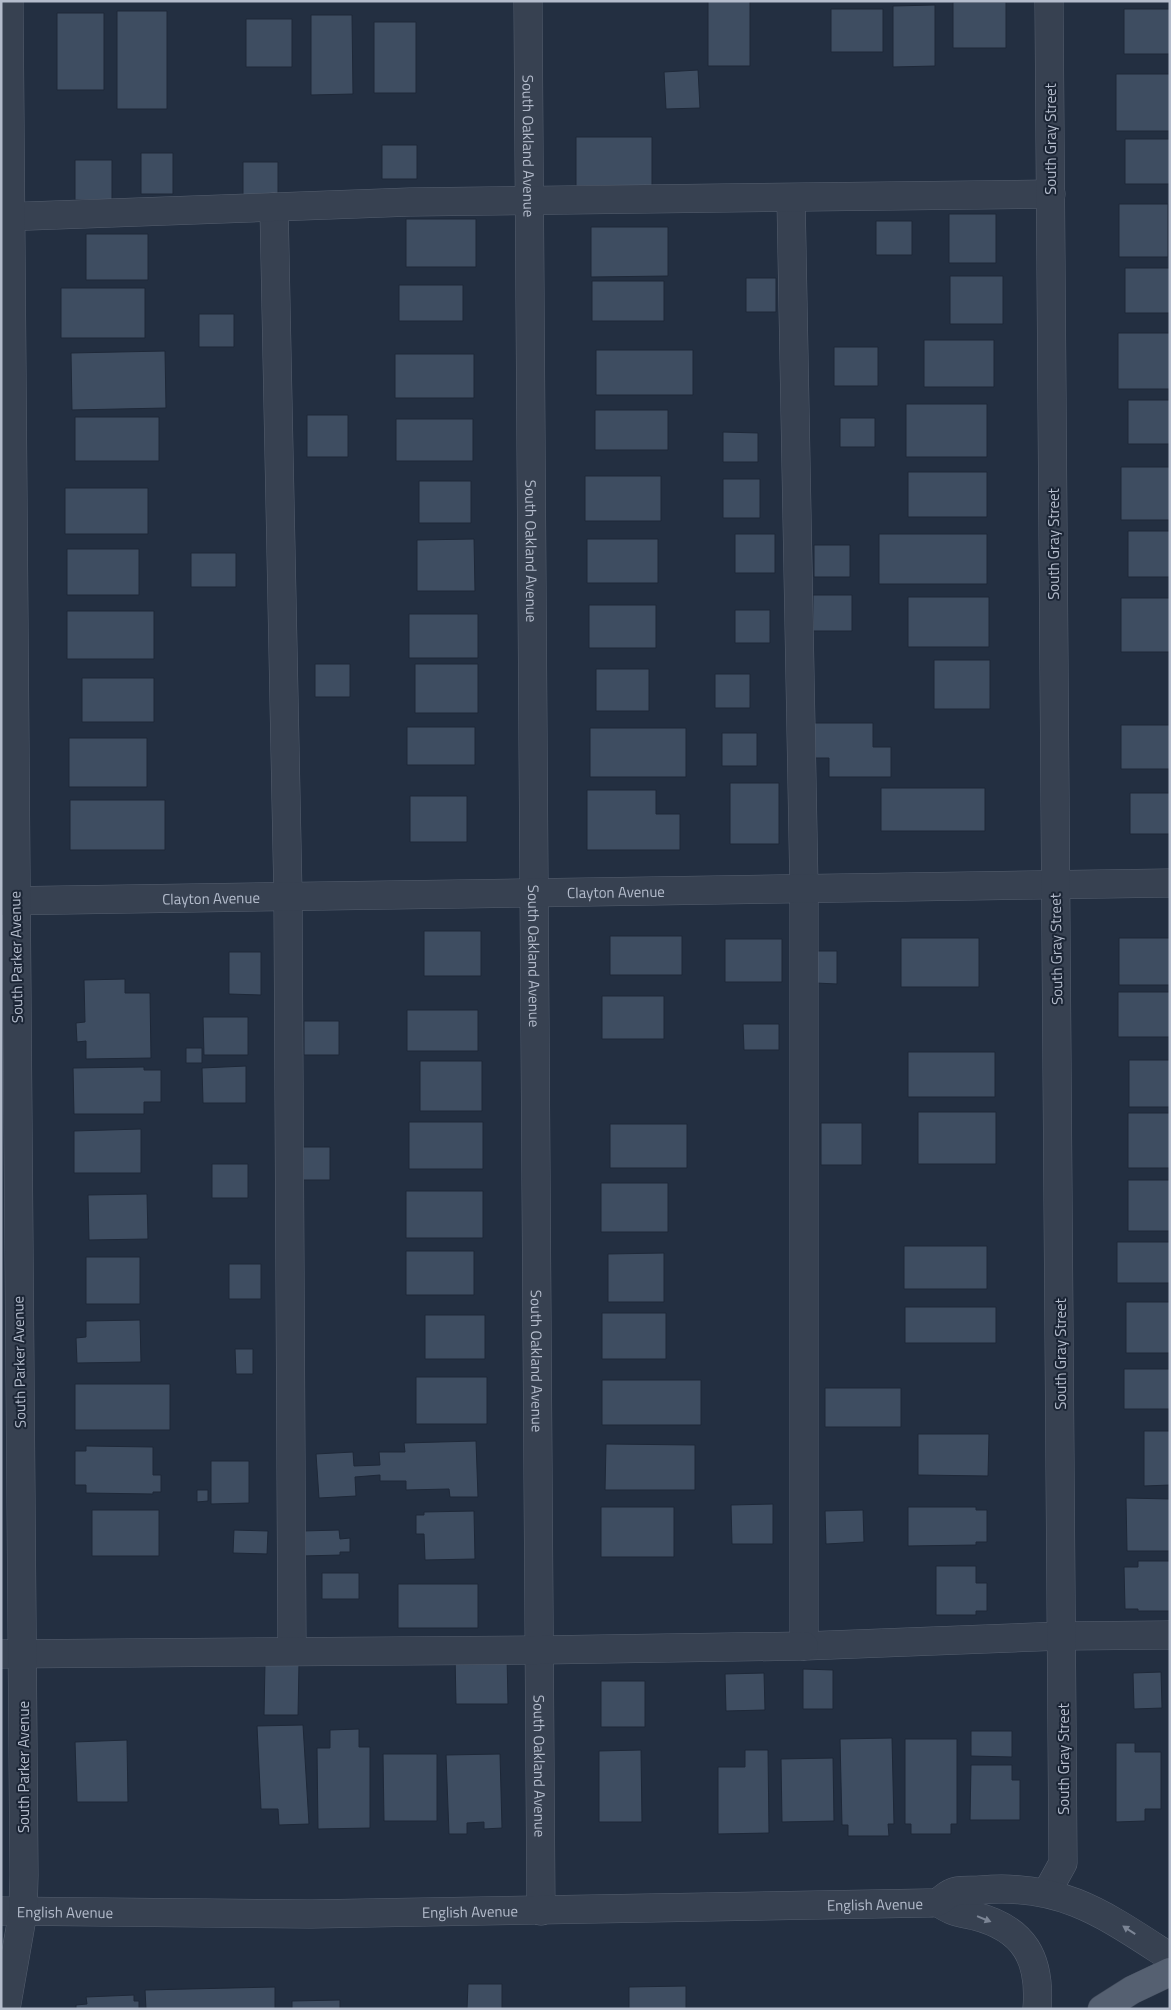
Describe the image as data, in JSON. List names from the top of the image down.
{
  "streets": {
    "street": [
      "South Gray Street",
      "South Oakland Avenue",
      "Clayton Avenue",
      "South Parker Avenue",
      "English Avenue"
    ]
  },
  "crossings": [
    ["South Gray Street", "Clayton Avenue"],
    ["South Gray Street", "English Avenue"],
    ["South Oakland Avenue", "Clayton Avenue"],
    ["South Oakland Avenue", "English Avenue"],
    ["Clayton Avenue", "South Parker Avenue"],
    ["South Parker Avenue", "English Avenue"]
  ]
}
